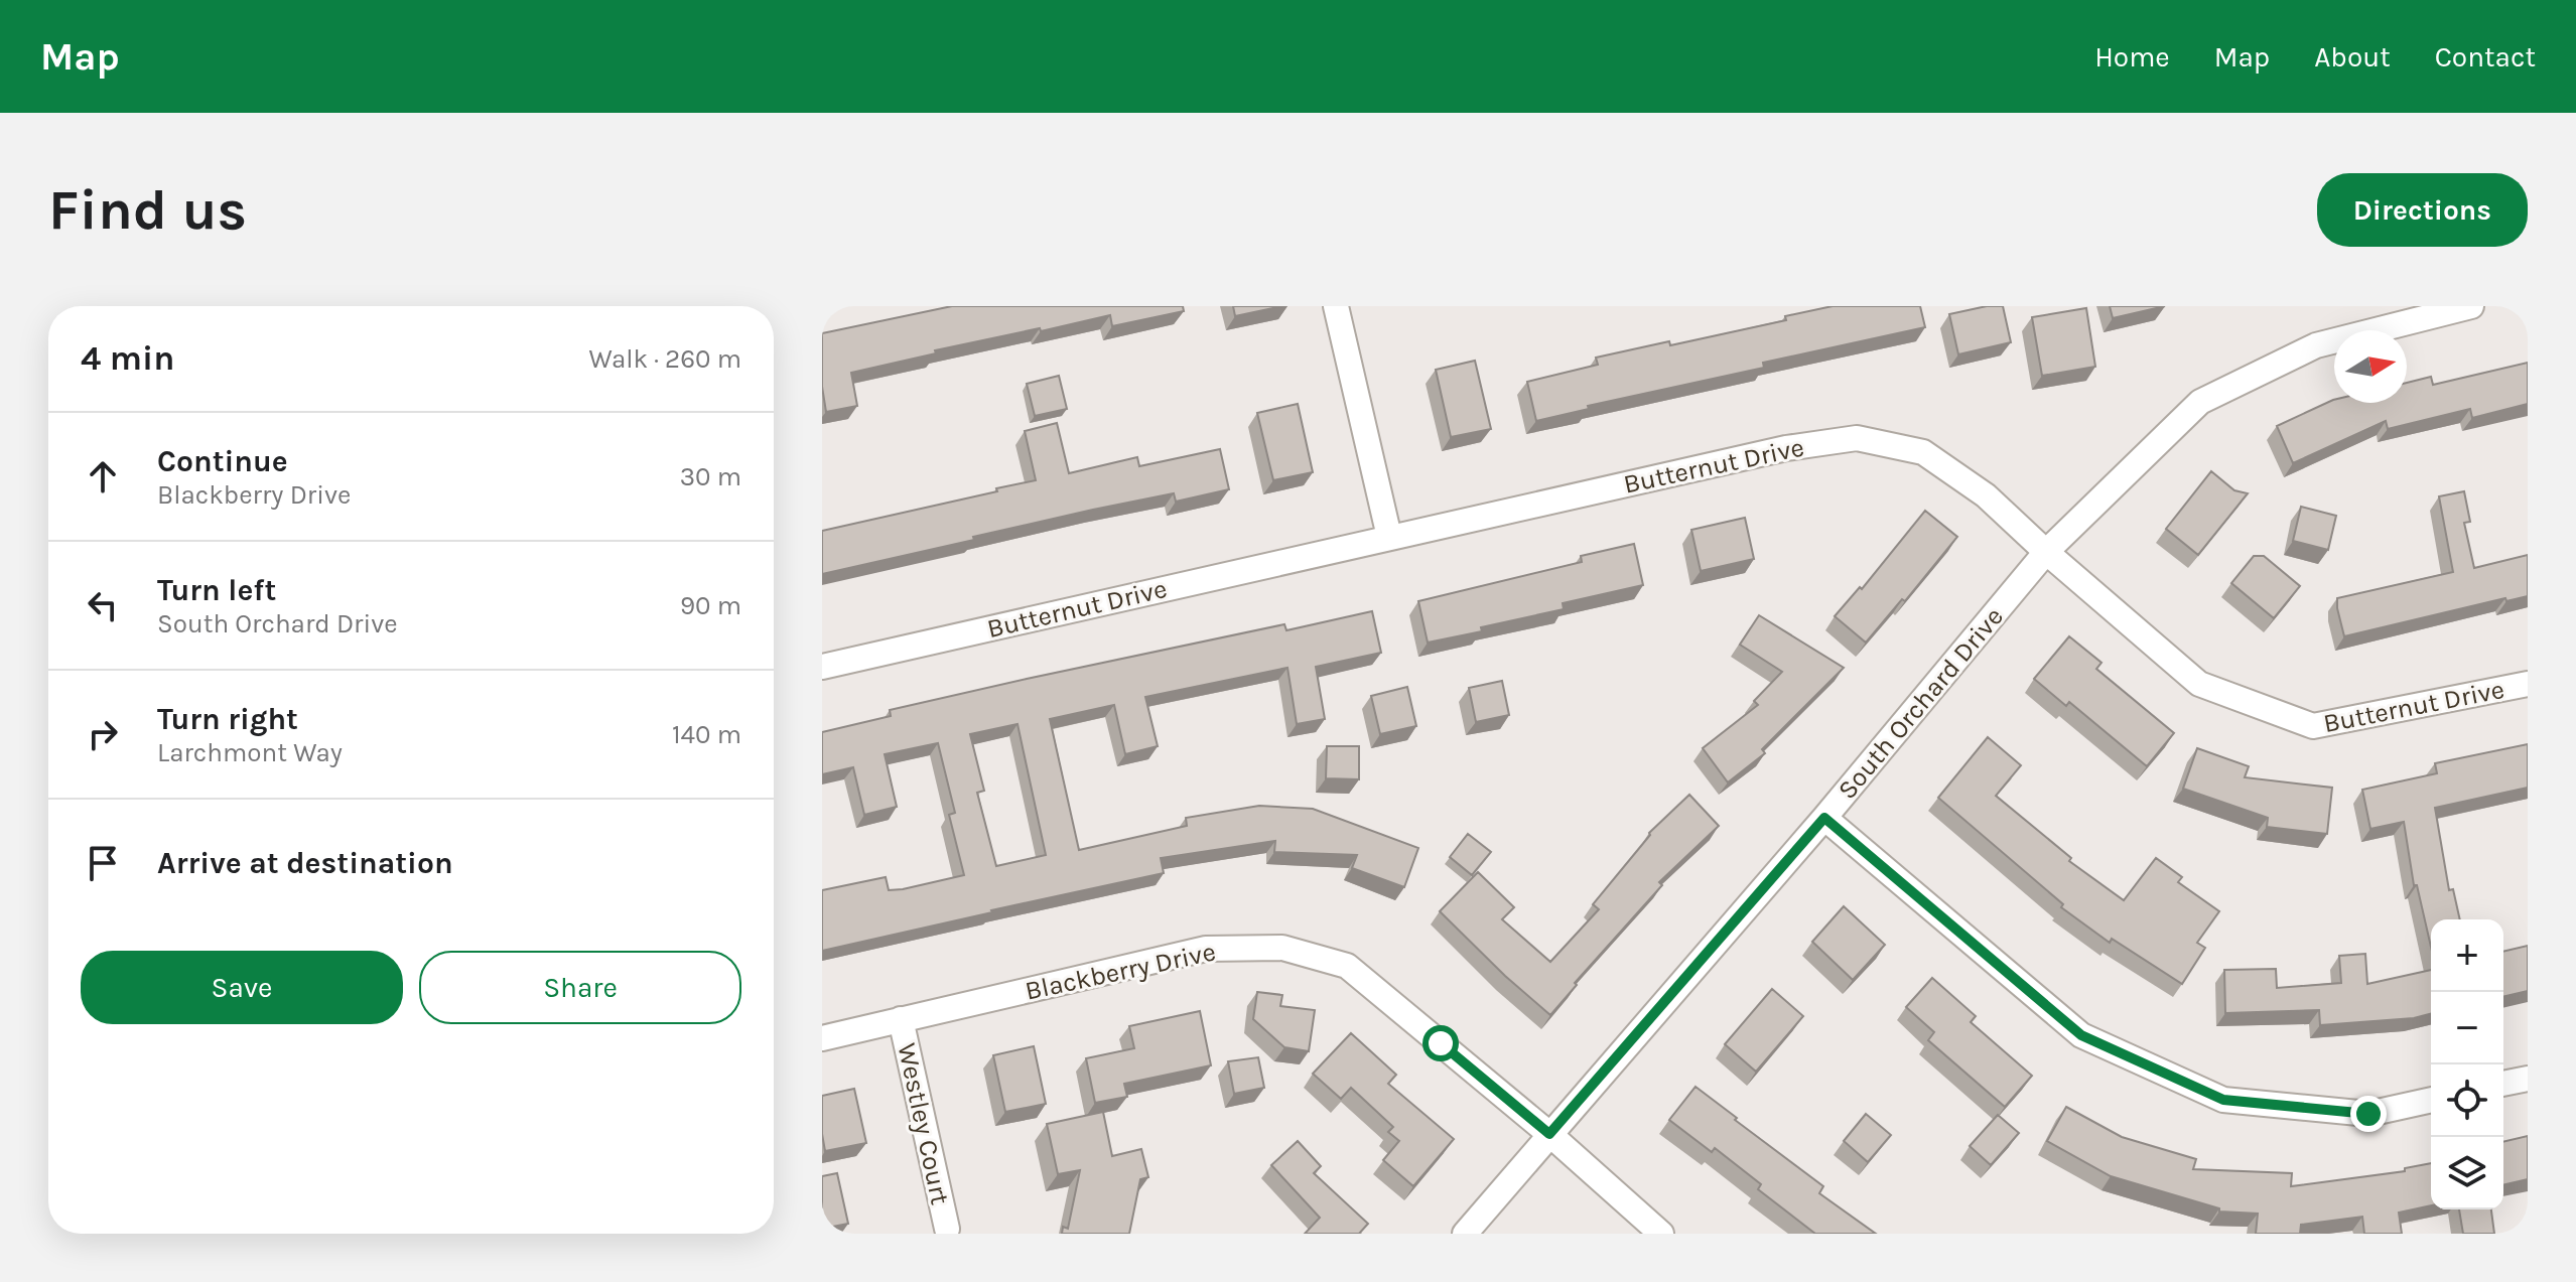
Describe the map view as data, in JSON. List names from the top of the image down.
{
  "streets": {
    "street": [
      "Butternut Drive",
      "South Orchard Drive",
      "Blackberry Drive",
      "Westley Court"
    ]
  },
  "crossings": [
    ["Butternut Drive", "South Orchard Drive"],
    ["South Orchard Drive", "Blackberry Drive"],
    ["Blackberry Drive", "Westley Court"]
  ],
  "north": "right",
  "page": {
    "header": "Map",
    "nav": [
      "Home",
      "Map",
      "About",
      "Contact"
    ],
    "buttons": [
      "Directions",
      ["Save", "Share"]
    ],
    "title": "Find us",
    "heading": ["4 min", "Walk · 260 m"],
    "list": [
      ["Continue", "Blackberry Drive", "30 m"],
      ["Turn left", "South Orchard Drive", "90 m"],
      ["Turn right", "Larchmont Way", "140 m"],
      "Arrive at destination"
    ],
    "map_buttons": ["+", "−"]
  }
}
